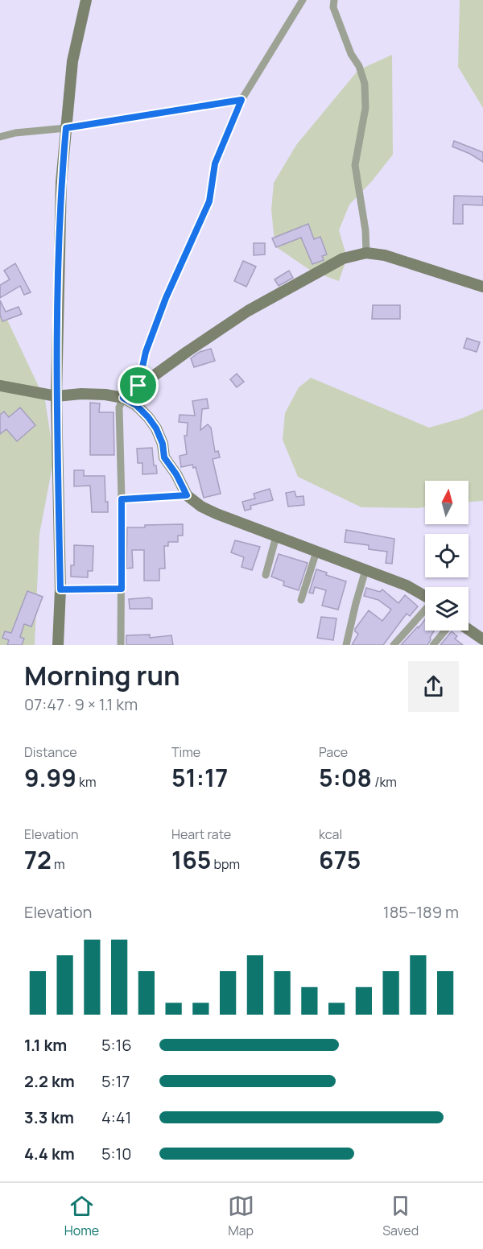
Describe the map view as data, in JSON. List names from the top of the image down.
{
  "north": "top",
  "page": {
    "heading": ["Morning run", "07:47 · 9 × 1.1 km"],
    "stats": [
      ["Distance", "9.99 km"],
      ["Time", "51:17"],
      ["Pace", "5:08 /km"],
      ["Elevation", "72 m"],
      ["Heart rate", "165 bpm"],
      ["kcal", "675"]
    ],
    "chart": ["Elevation", "185–189 m"],
    "list": [
      {
        "name": "1.1 km",
        "note": "5:16"
      },
      {
        "name": "2.2 km",
        "note": "5:17"
      },
      {
        "name": "3.3 km",
        "note": "4:41"
      },
      {
        "name": "4.4 km",
        "note": "5:10"
      }
    ],
    "tabs": ["Home", "Map", "Saved"]
  }
}
